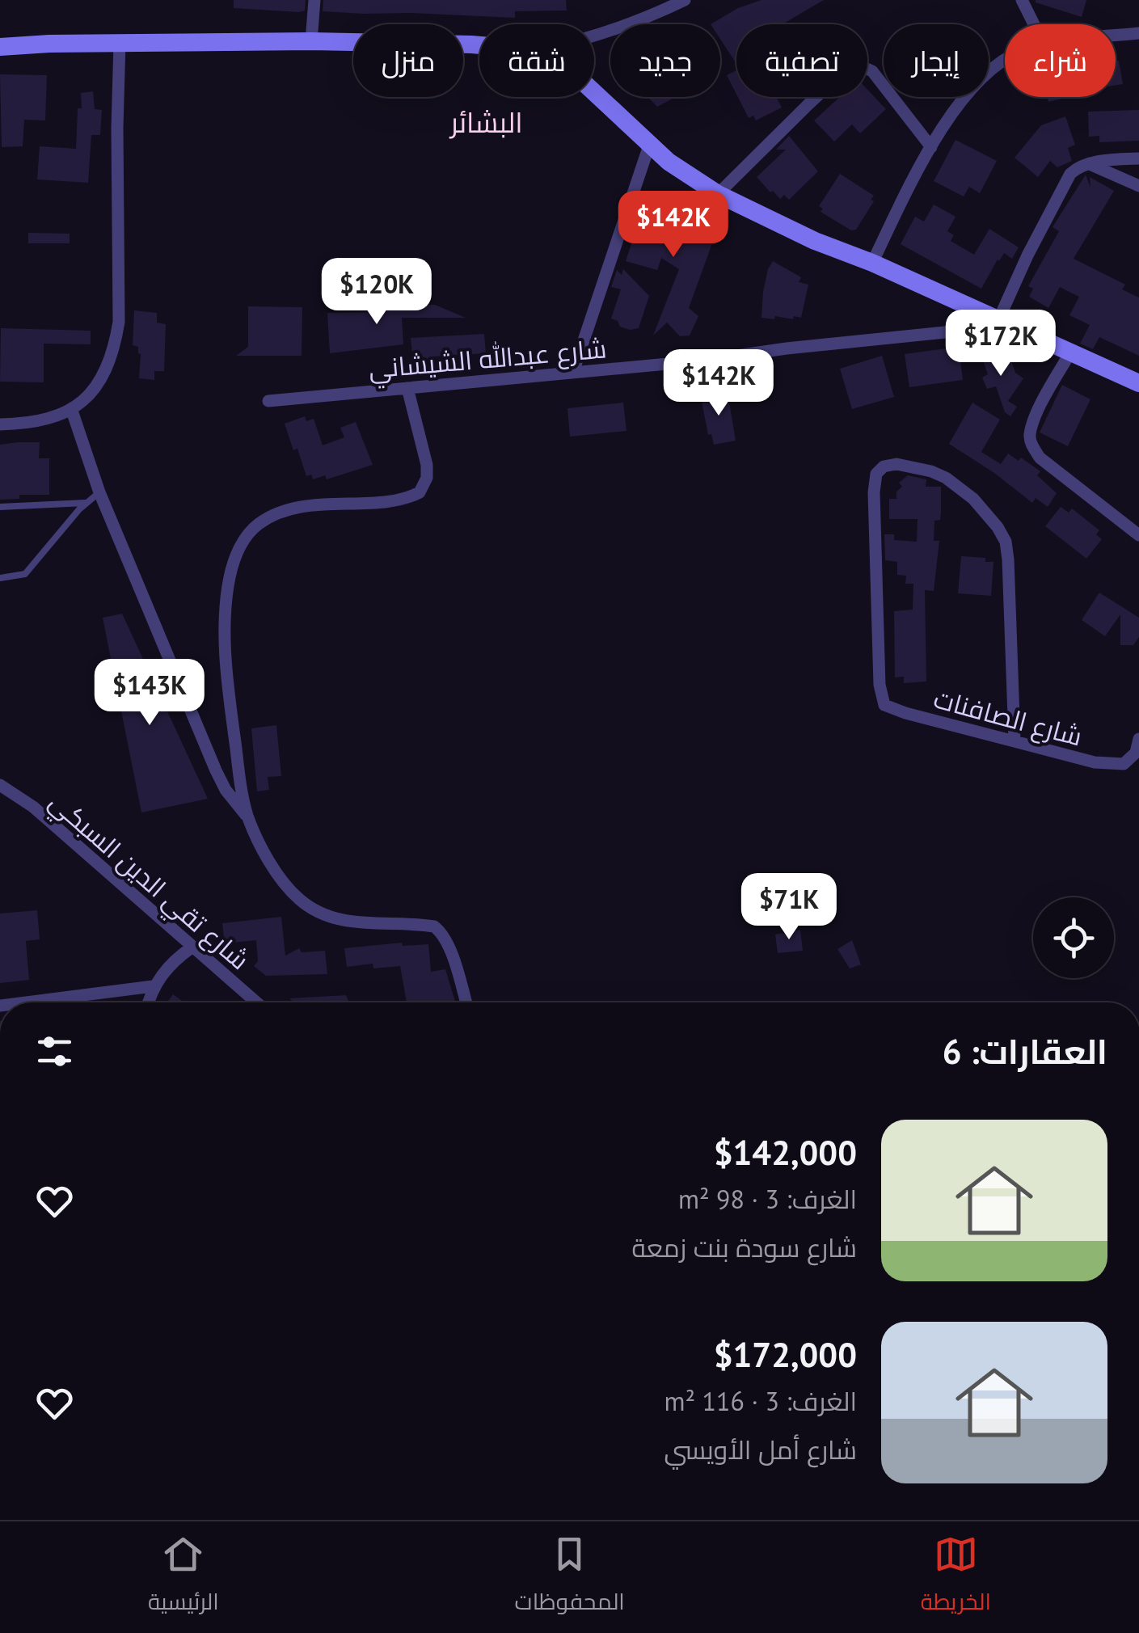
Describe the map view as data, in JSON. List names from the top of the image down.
{
  "streets": {
    "street": ["شارع عبدالله الشيشاني", "شارع الصافنات", "شارع تقي الدين السبكي"]
  },
  "districts": ["البشائر"],
  "page": {
    "chip": [
      "شراء",
      "إيجار",
      "تصفية",
      "جديد",
      "شقة",
      "منزل"
    ],
    "price": [
      "$142K",
      "$120K",
      "$172K",
      "$142K",
      "$143K",
      "$71K"
    ],
    "heading": "العقارات: 6",
    "list": [
      {
        "name": "$142,000",
        "note": "الغرف: 3 · 98 m² · شارع سودة بنت زمعة"
      },
      {
        "name": "$172,000",
        "note": "الغرف: 3 · 116 m² · شارع أمل الأويسي"
      }
    ],
    "tabs": ["الخريطة", "المحفوظات", "الرئيسية"]
  }
}
